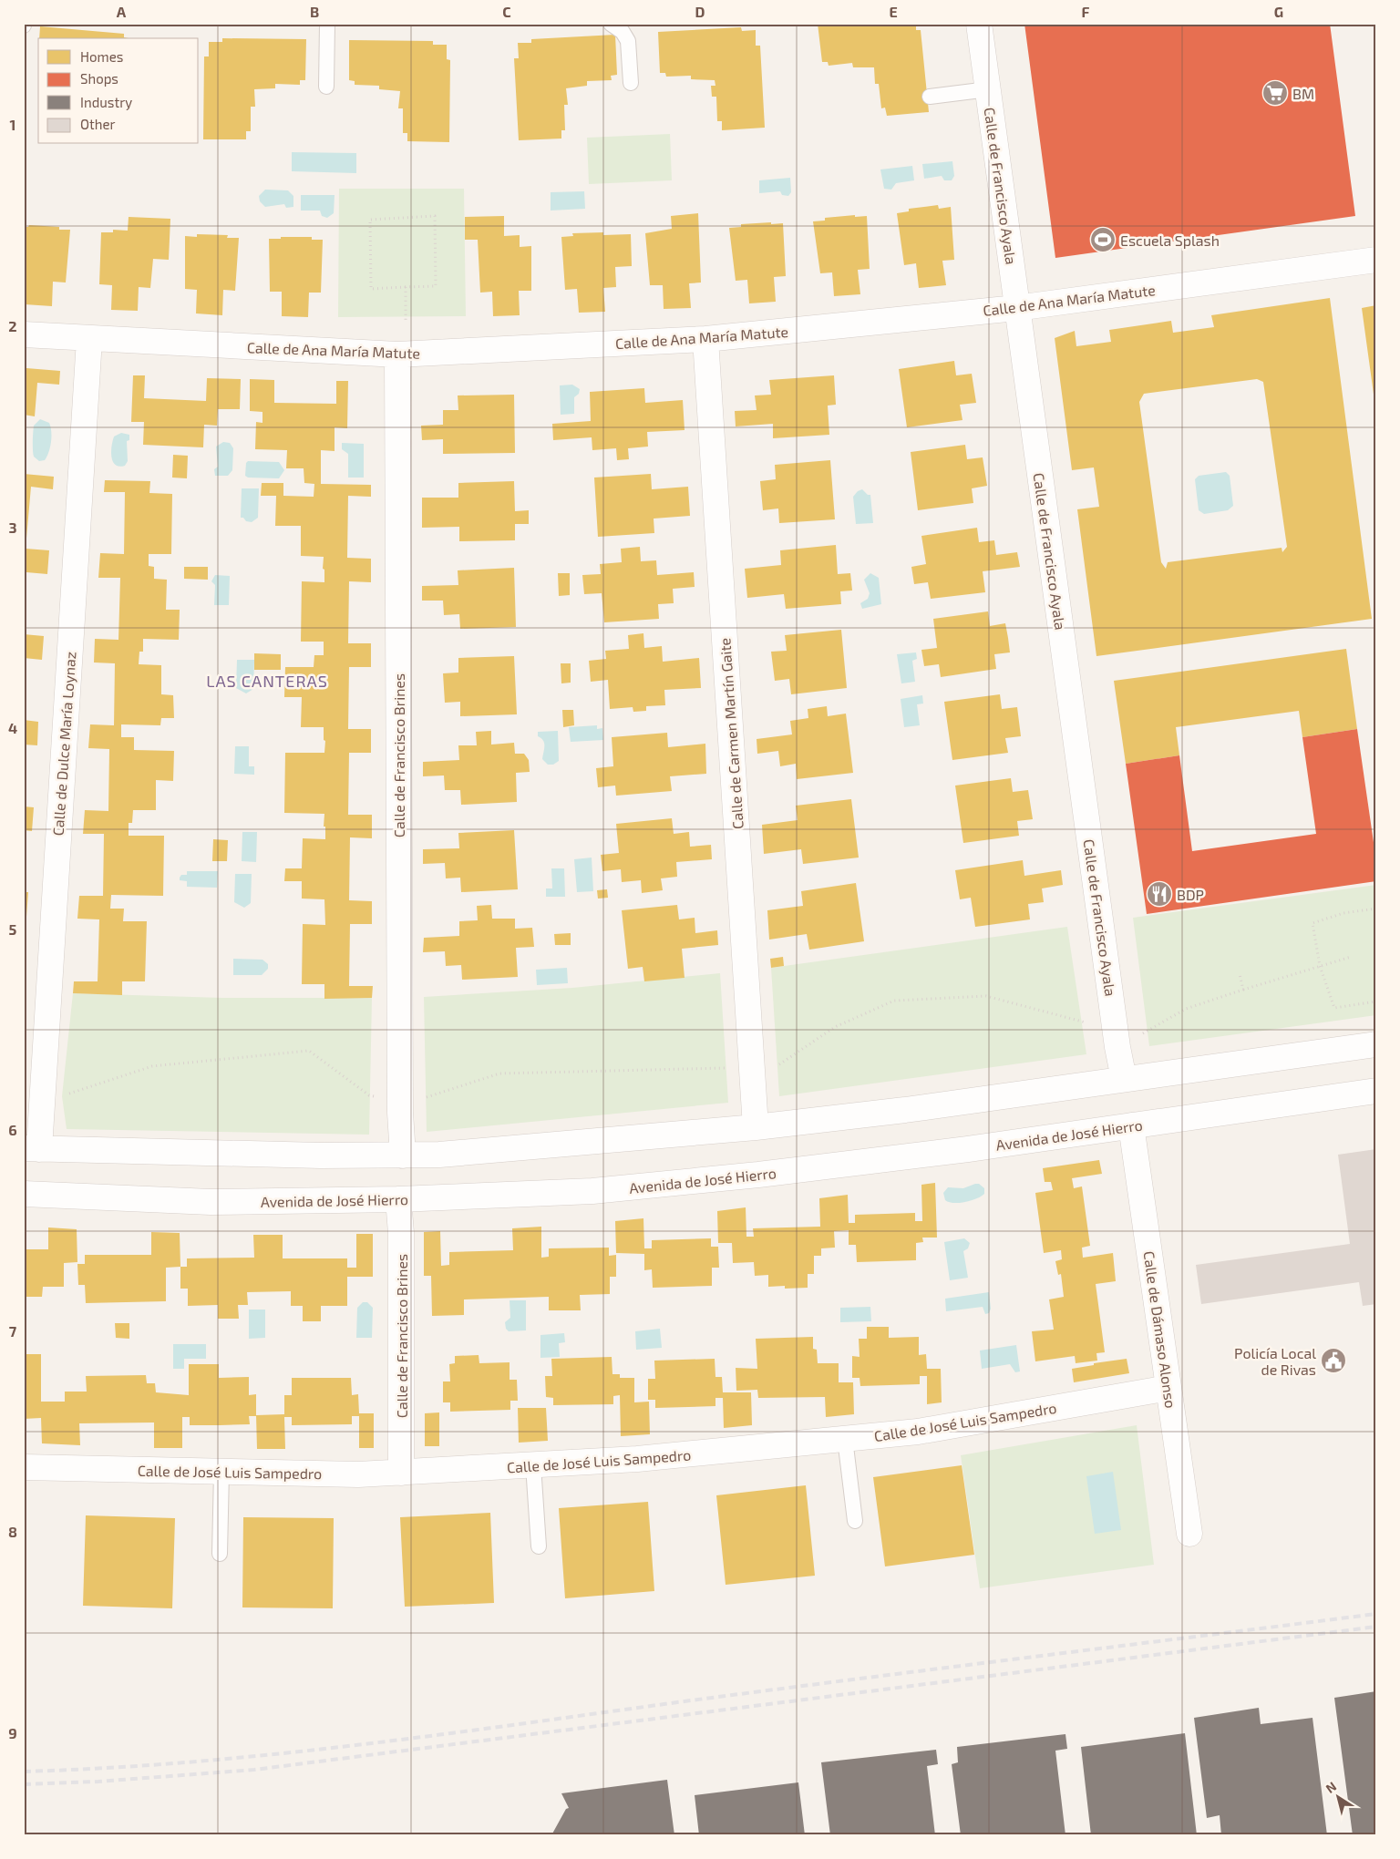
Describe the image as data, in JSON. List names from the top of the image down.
{
  "streets": {
    "street": [
      "Calle de Francisco Ayala",
      "Calle de Ana María Matute",
      "Calle de Carmen Martín Gaite",
      "Calle de Dulce María Loynaz",
      "Calle de Francisco Brines",
      "Avenida de José Hierro",
      "Calle de Dámaso Alonso",
      "Calle de José Luis Sampedro"
    ]
  },
  "crossings": [
    ["Calle de Francisco Ayala", "Calle de Ana María Matute"],
    ["Calle de Ana María Matute", "Calle de Carmen Martín Gaite"],
    ["Calle de Ana María Matute", "Calle de Dulce María Loynaz"],
    ["Calle de Ana María Matute", "Calle de Francisco Brines"],
    ["Calle de Francisco Brines", "Avenida de José Hierro"],
    ["Calle de Francisco Brines", "Calle de José Luis Sampedro"],
    ["Avenida de José Hierro", "Calle de Dámaso Alonso"],
    ["Calle de Dámaso Alonso", "Calle de José Luis Sampedro"]
  ],
  "districts": ["LAS CANTERAS"],
  "places": {
    "supermarket": ["BM"],
    "sports": ["Escuela Splash"],
    "restaurant": ["BDP"],
    "public building": ["Policía Local de Rivas"]
  },
  "legend": [
    "Homes",
    "Shops",
    "Industry",
    "Other"
  ],
  "north": "top left",
  "grid": {
    "columns": [
      "A",
      "B",
      "C",
      "D",
      "E",
      "F",
      "G"
    ],
    "rows": [
      "1",
      "2",
      "3",
      "4",
      "5",
      "6",
      "7",
      "8",
      "9"
    ]
  }
}
